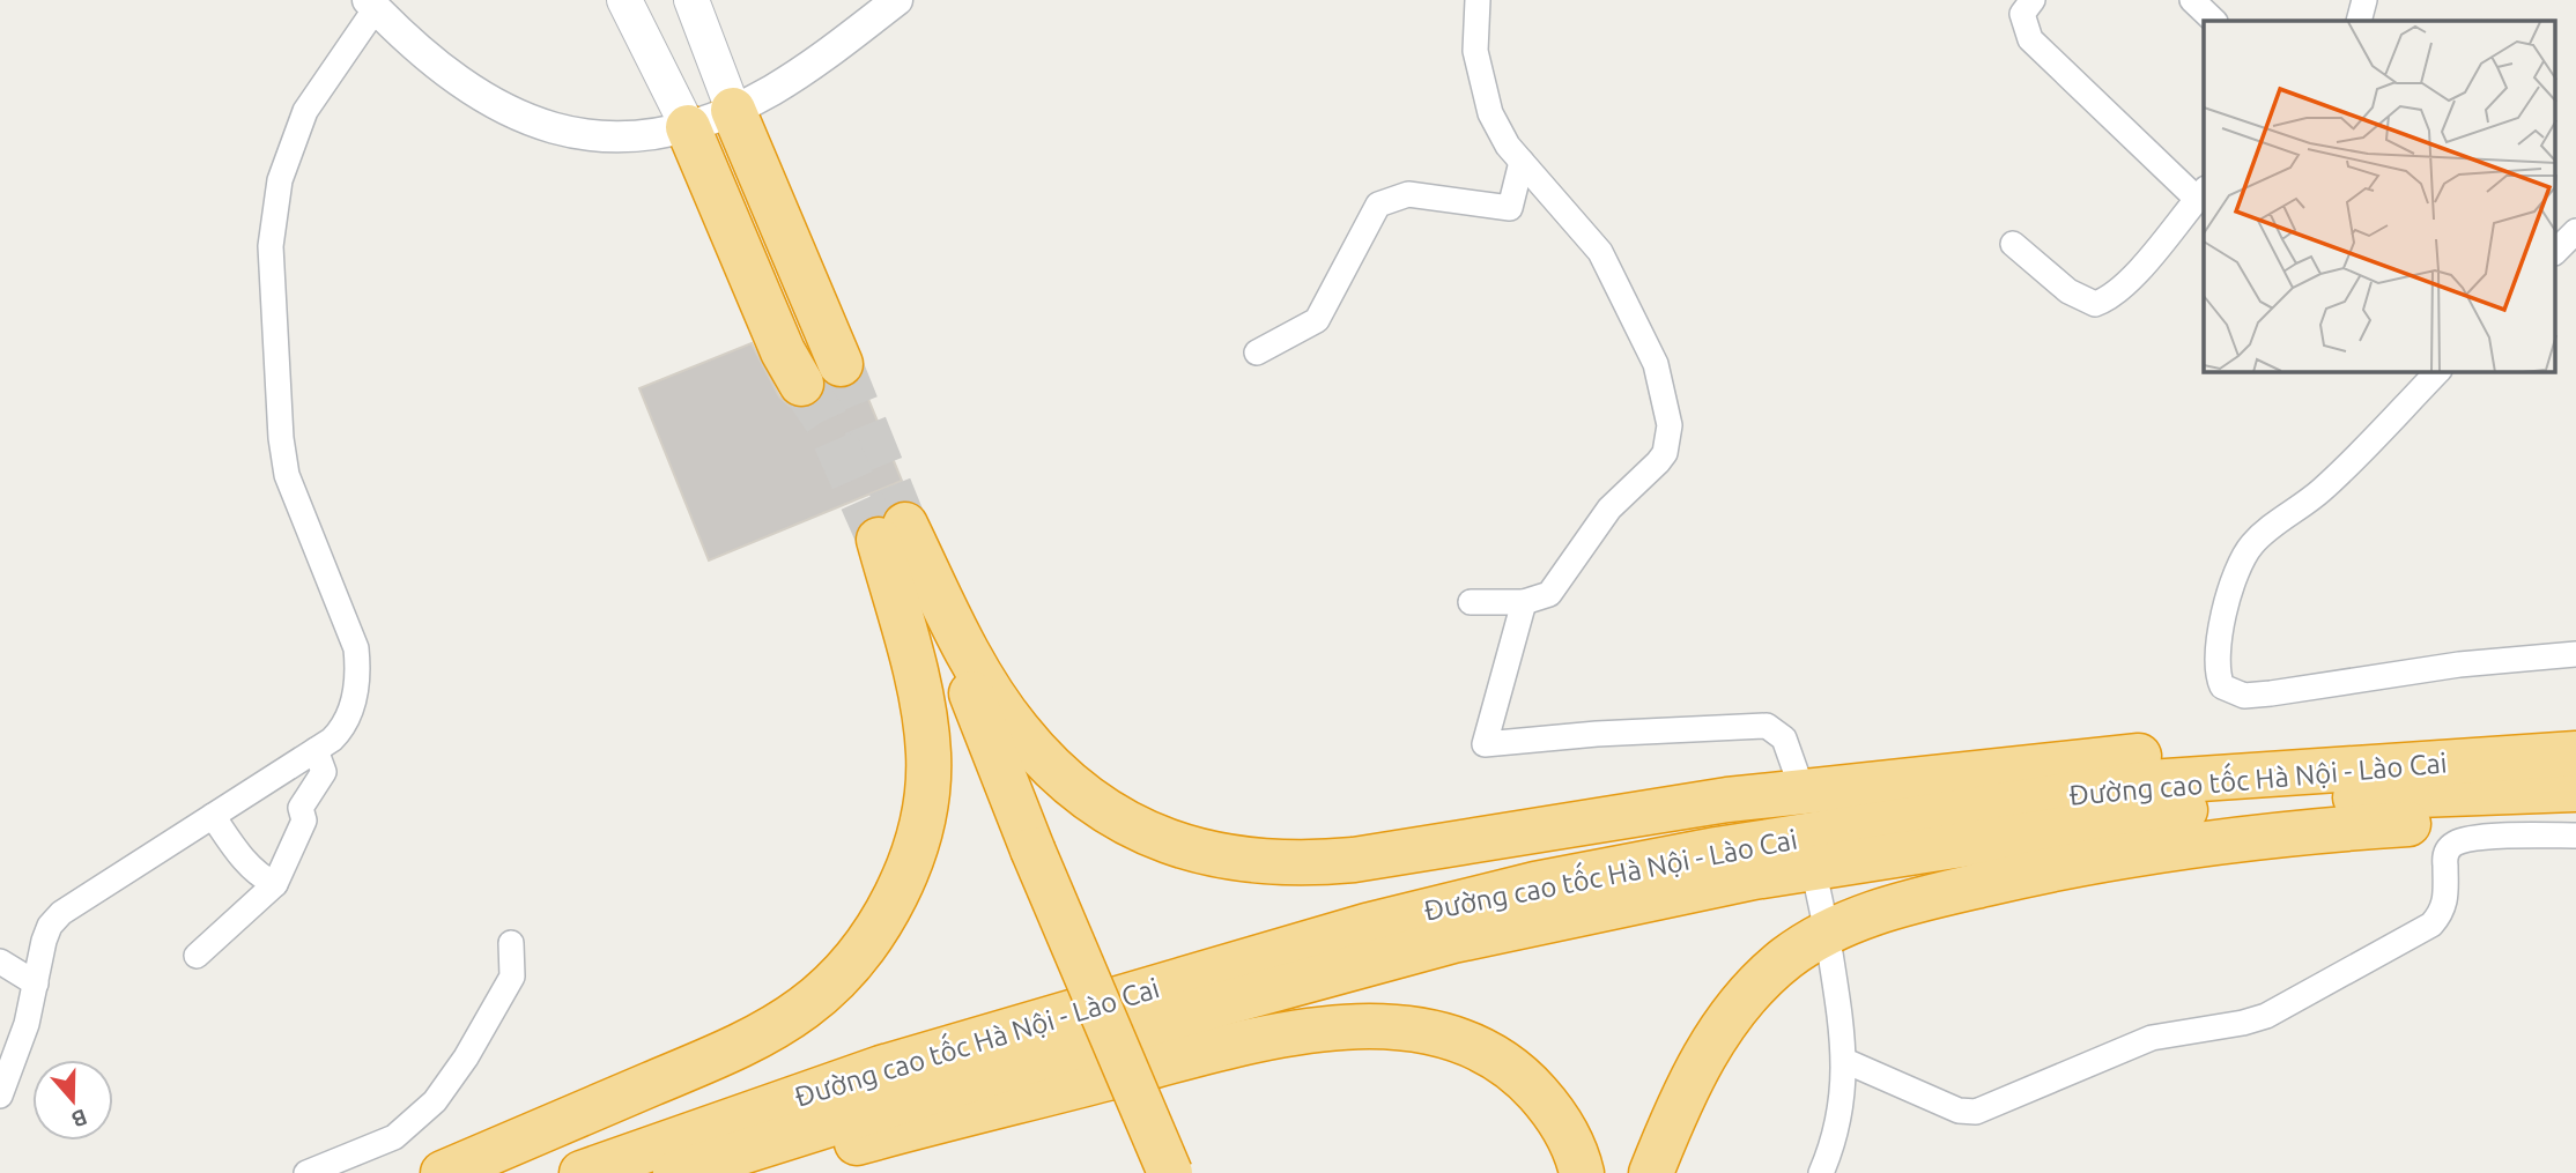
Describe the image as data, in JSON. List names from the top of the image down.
{
  "streets": {
    "highway": ["Đường cao tốc Hà Nội - Lào Cai"]
  },
  "north": "bottom"
}
